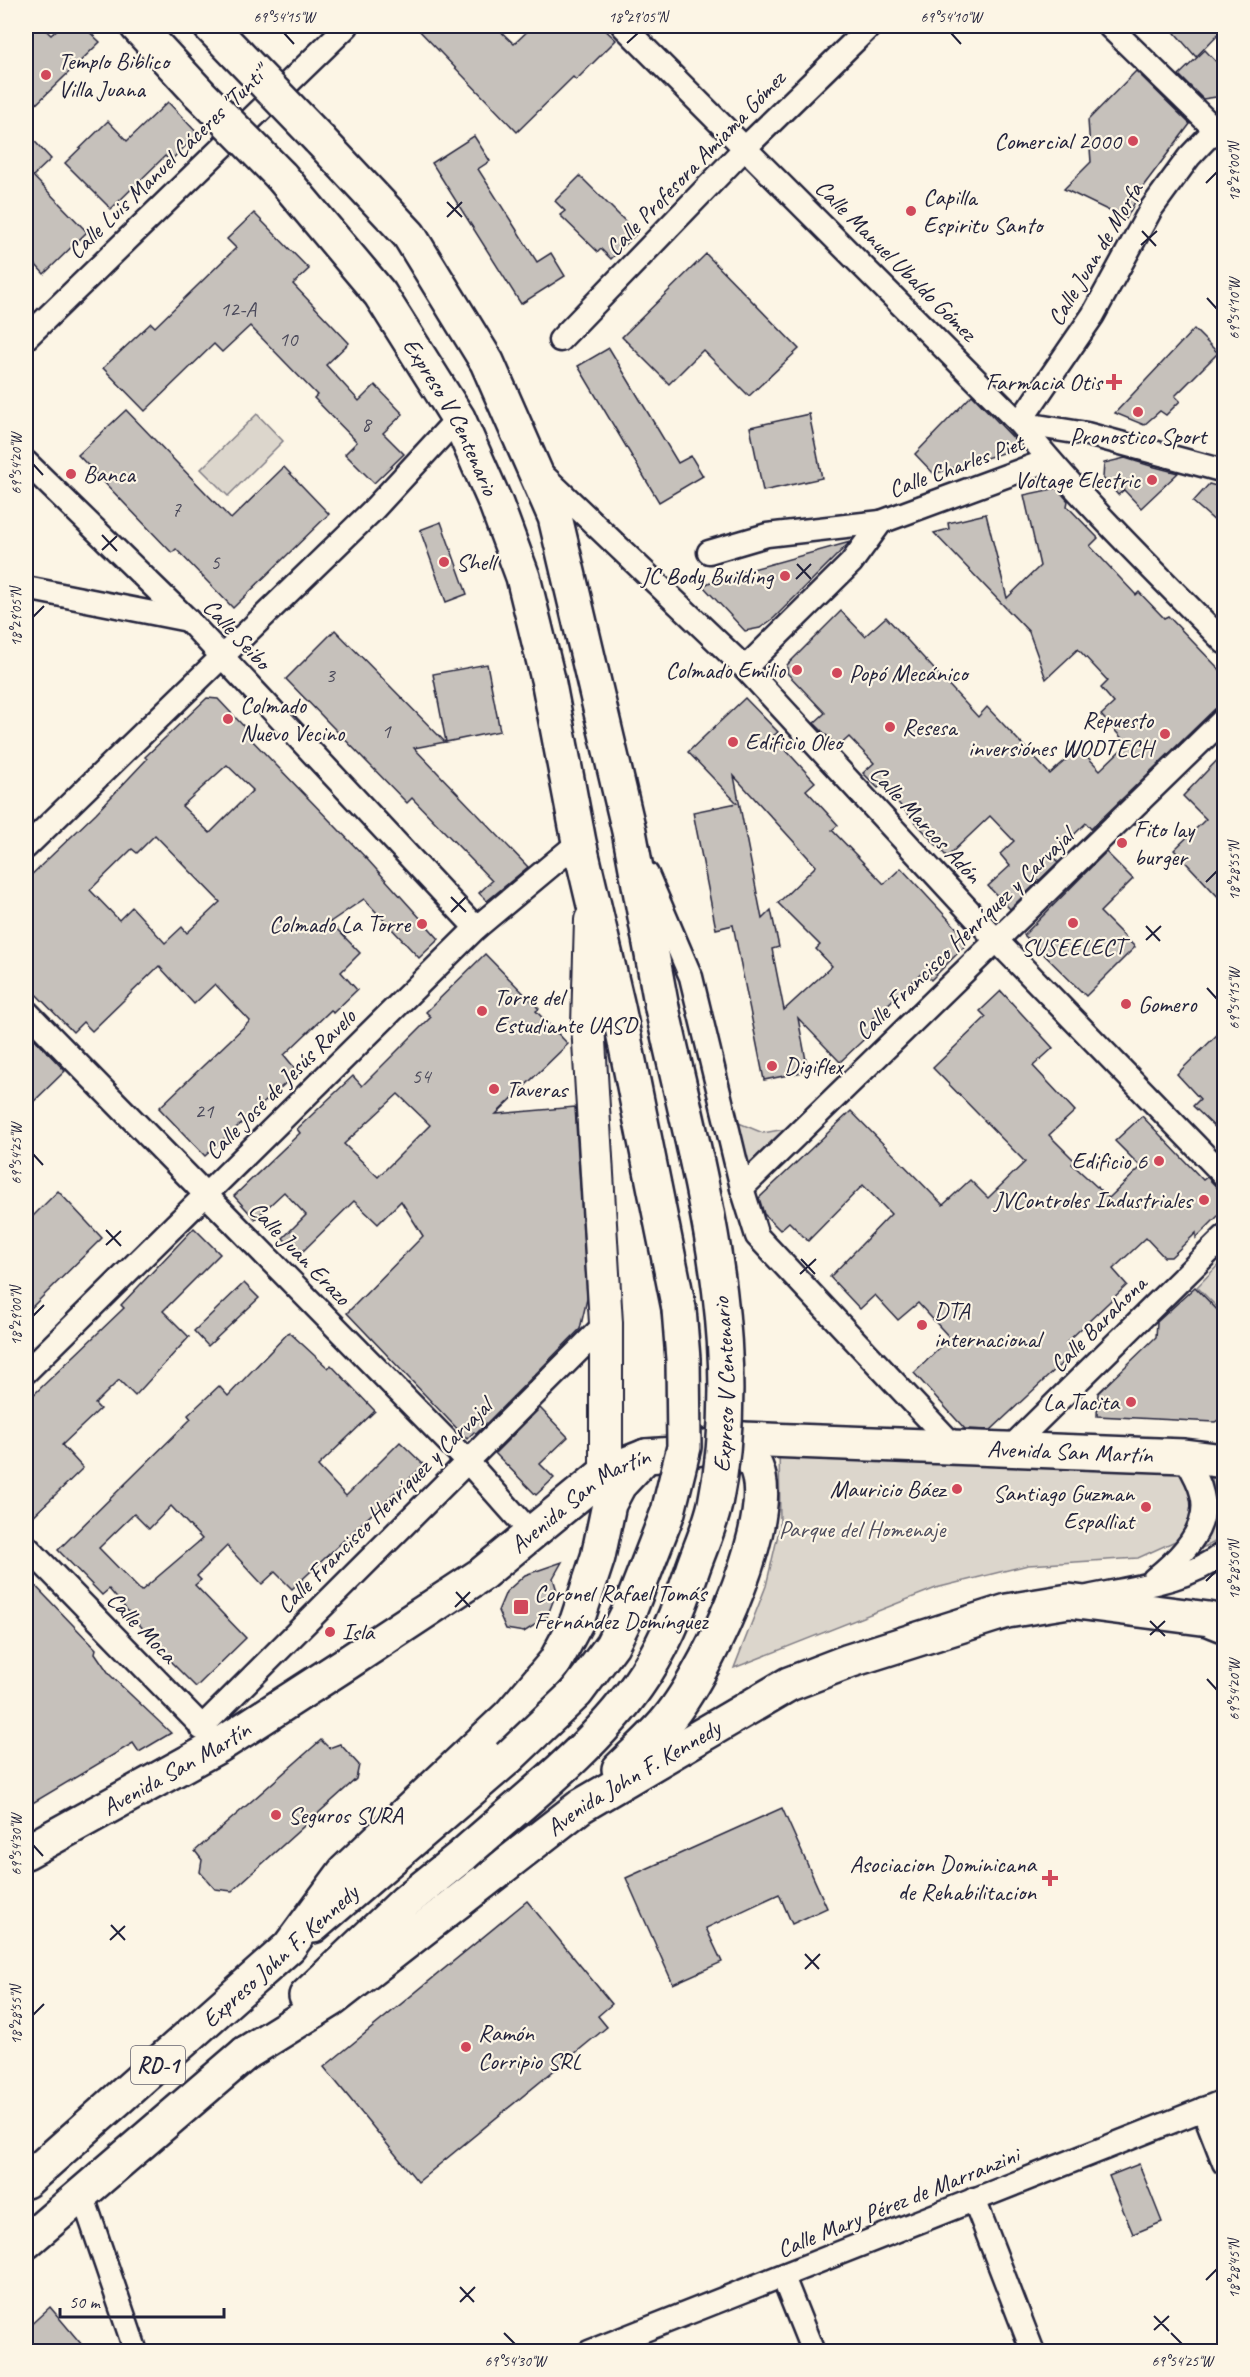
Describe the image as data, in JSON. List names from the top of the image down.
{
  "streets": {
    "main road": [
      "Expreso V Centenario",
      "Avenida San Martín",
      "Avenida John F. Kennedy",
      "Expreso John F. Kennedy",
      "RD-1"
    ],
    "street": [
      "Calle Luis Manuel Cáceres \"Tunti\"",
      "Calle Profesora Amiama Gómez",
      "Calle Juan de Morfa",
      "Calle Manuel Ubaldo Gómez",
      "Calle Charles Piet",
      "Calle Seibo",
      "Calle Marcos Adón",
      "Calle Francisco Henríquez y Carvajal",
      "Calle José de Jesús Ravelo",
      "Calle Juan Erazo",
      "Calle Barahona",
      "Calle Moca",
      "Calle Mary Pérez de Marranzini"
    ]
  },
  "crossings": [
    ["Calle Profesora Amiama Gómez", "Calle Manuel Ubaldo Gómez"],
    ["Calle Juan de Morfa", "Calle Manuel Ubaldo Gómez"],
    ["Calle Juan de Morfa", "Calle Charles Piet"],
    ["Calle Manuel Ubaldo Gómez", "Calle Charles Piet"],
    ["Expreso V Centenario", "Calle Marcos Adón"],
    ["Expreso V Centenario", "Calle Francisco Henríquez y Carvajal"],
    ["Expreso V Centenario", "Calle José de Jesús Ravelo"],
    ["Expreso V Centenario", "Avenida San Martín"],
    ["Expreso V Centenario", "Expreso John F. Kennedy"],
    ["Calle Charles Piet", "Calle Marcos Adón"],
    ["Calle Seibo", "Calle José de Jesús Ravelo"],
    ["Calle Marcos Adón", "Calle Francisco Henríquez y Carvajal"],
    ["Calle Francisco Henríquez y Carvajal", "Calle Juan Erazo"],
    ["Calle Francisco Henríquez y Carvajal", "Avenida San Martín"],
    ["Calle Francisco Henríquez y Carvajal", "Calle Moca"],
    ["Calle José de Jesús Ravelo", "Calle Juan Erazo"],
    ["Calle Juan Erazo", "Avenida San Martín"],
    ["Calle Barahona", "Avenida San Martín"],
    ["Avenida San Martín", "Calle Moca"],
    ["Avenida John F. Kennedy", "Expreso John F. Kennedy"]
  ],
  "parks": ["Parque del Homenaje"],
  "places": {
    "other": [
      "Templo Biblico Villa Juana",
      "Comercial 2000",
      "Capilla Espiritu Santo",
      "Pronostico Sport",
      "Banca",
      "Voltage Electric",
      "Shell",
      "JC Body Building",
      "Colmado Emilio",
      "Popó Mecánico",
      "Colmado Nuevo Vecino",
      "Resesa",
      "Repuesto inversiónes WODTECH",
      "Edificio Oleo",
      "Fito lay burger",
      "SUSEELECT",
      "Colmado La Torre",
      "Gomero",
      "Torre del Estudiante UASD",
      "Digiflex",
      "Taveras",
      "Edificio 6",
      "JVControles Industriales",
      "DTA internacional",
      "La Tacita",
      "Mauricio Báez",
      "Santiago Guzman Espalliat",
      "Isla",
      "Seguros SURA",
      "Ramón Corripio SRL"
    ],
    "health": ["Farmacia Otis", "Asociacion Dominicana de Rehabilitacion"],
    "transit": ["Coronel Rafael Tomás Fernández Domínguez"]
  },
  "house_numbers": [
    "12-A",
    "10",
    "8",
    "7",
    "5",
    "3",
    "1",
    "54",
    "21"
  ],
  "scale_bar": "50 m",
  "coordinates": [
    "69°54'15\"W",
    "18°29'05\"N",
    "69°54'10\"W",
    "18°29'00\"N",
    "69°54'20\"W",
    "18°28'55\"N",
    "69°54'25\"W",
    "18°28'50\"N",
    "69°54'30\"W",
    "18°28'45\"N"
  ]
}
